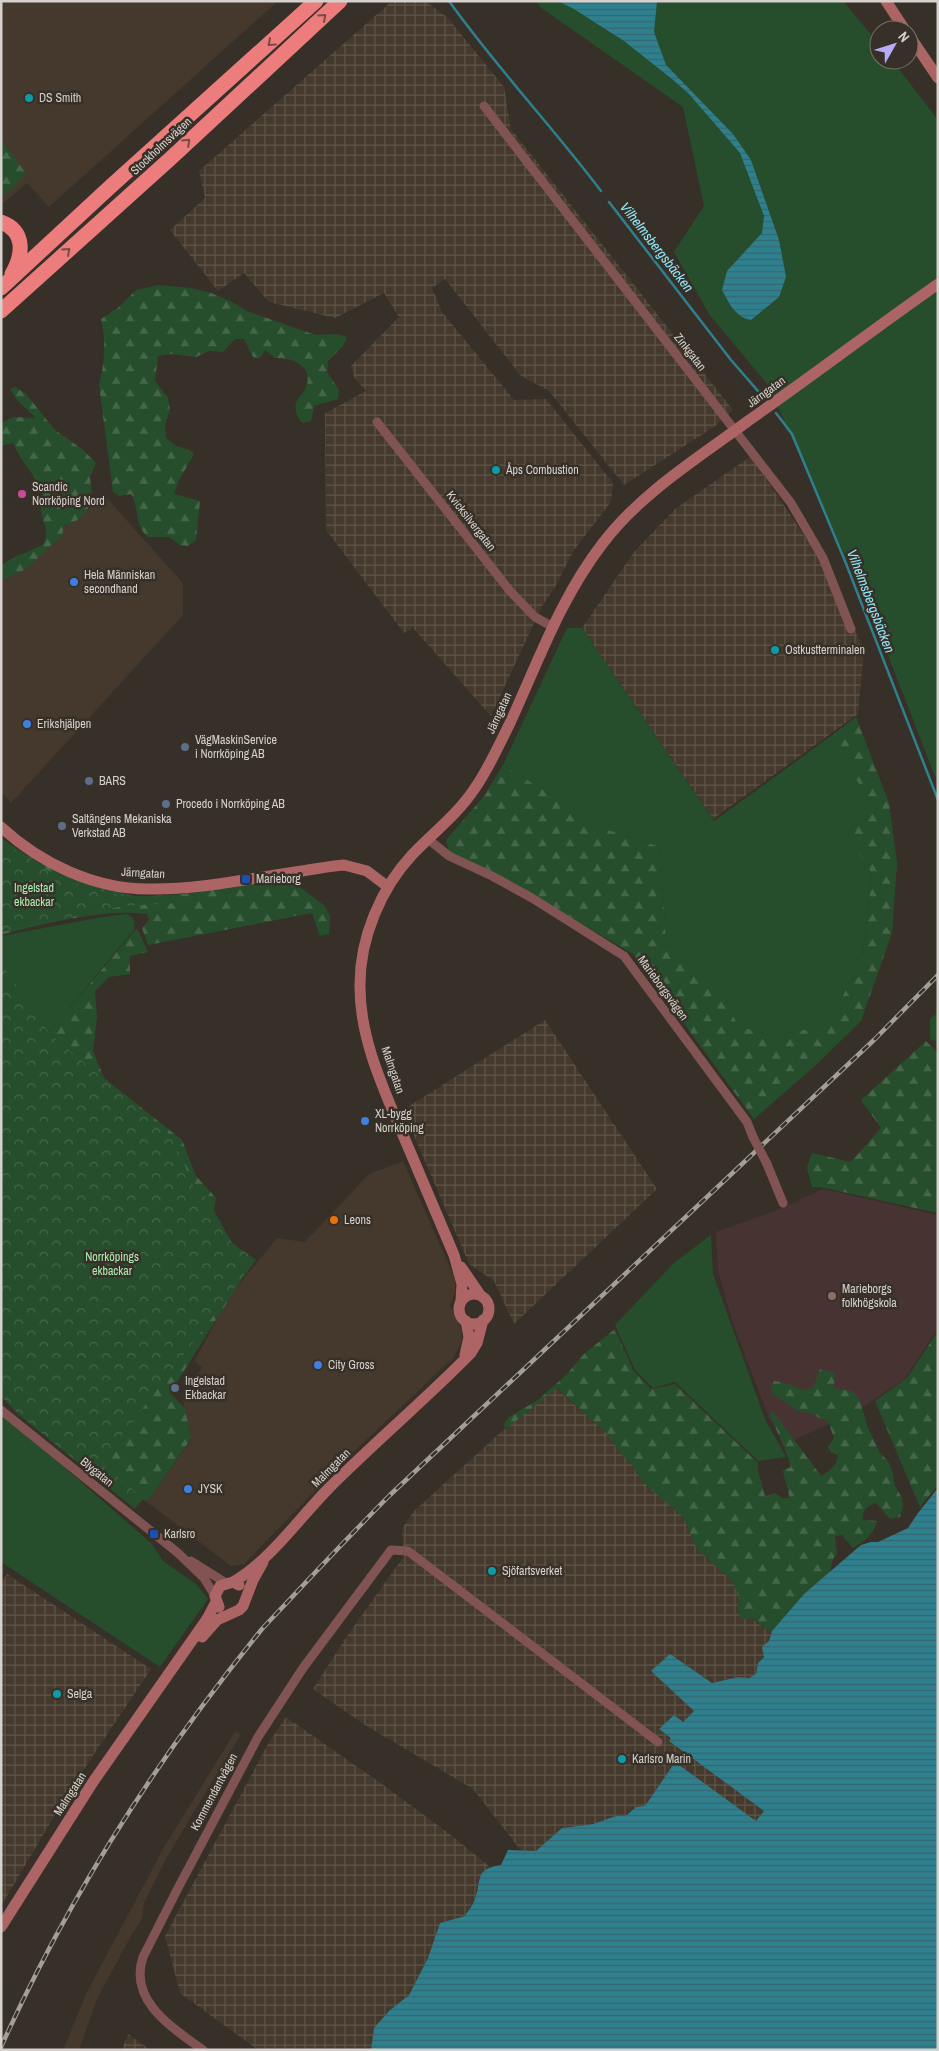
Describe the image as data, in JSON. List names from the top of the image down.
{
  "streets": {
    "highway": ["Stockholmsvägen"],
    "street": [
      "Zinkgatan",
      "Järngatan",
      "Kvicksilvergatan",
      "Marieborgsvägen",
      "Malmgatan",
      "Blygatan",
      "Kommendantvägen"
    ]
  },
  "crossings": [
    ["Zinkgatan", "Järngatan"],
    ["Järngatan", "Kvicksilvergatan"],
    ["Järngatan", "Marieborgsvägen"],
    ["Järngatan", "Malmgatan"],
    ["Malmgatan", "Blygatan"]
  ],
  "water": ["Vilhelmsbergsbäcken"],
  "parks": ["Ingelstad ekbackar", "Norrköpings ekbackar"],
  "places": {
    "other": [
      "DS Smith",
      "Åps Combustion",
      "Scandic Norrköping Nord",
      "Hela Människan secondhand",
      "Ostkustterminalen",
      "Erikshjälpen",
      "VägMaskinService i Norrköping AB",
      "BARS",
      "Procedo i Norrköping AB",
      "Saltängens Mekaniska Verkstad AB",
      "XL-bygg Norrköping",
      "Leons",
      "Marieborgs folkhögskola",
      "City Gross",
      "Ingelstad Ekbackar",
      "JYSK",
      "Sjöfartsverket",
      "Selga",
      "Karlsro Marin"
    ],
    "transit": ["Marieborg", "Karlsro"]
  },
  "north": "top right"
}
